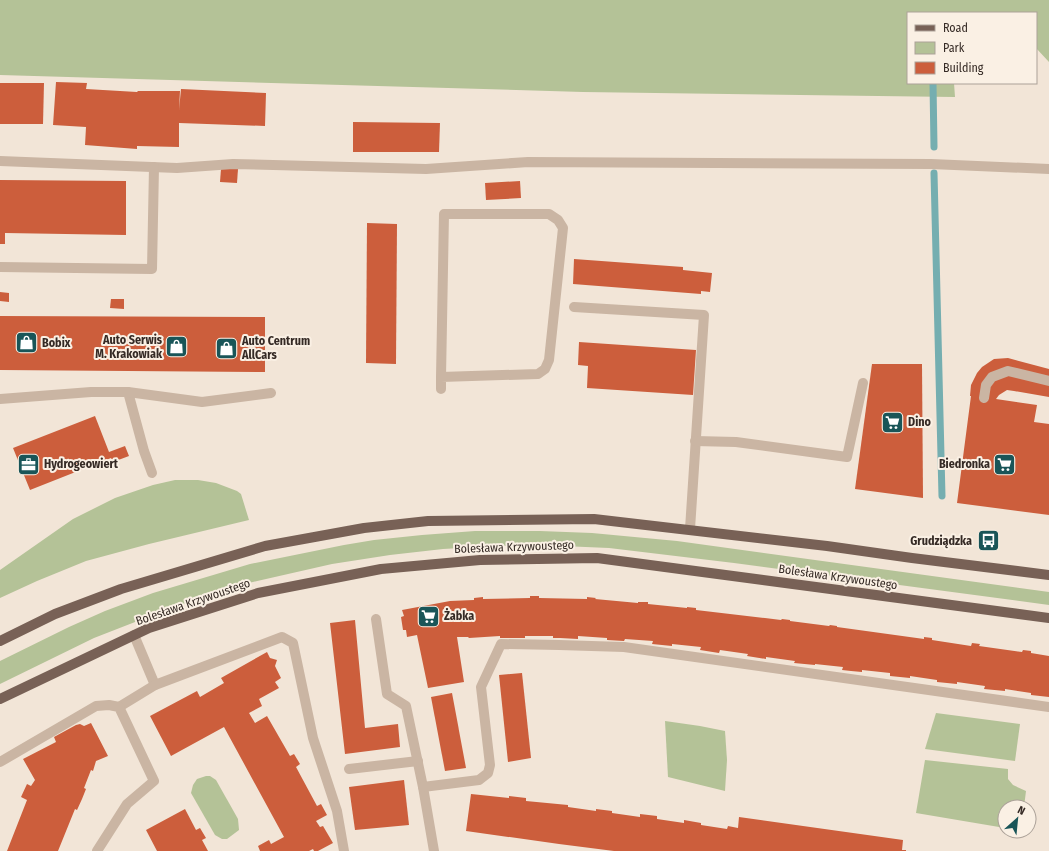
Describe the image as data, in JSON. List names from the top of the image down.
{
  "streets": {
    "main road": ["Bolesława Krzywoustego"]
  },
  "places": {
    "shop": ["Bobix", "Auto Serwis M. Krakowiak", "Auto Centrum AllCars"],
    "supermarket": ["Dino", "Biedronka", "Żabka"],
    "office": ["Hydrogeowiert"],
    "bus stop": ["Grudziądzka"]
  },
  "legend": ["Road", "Park", "Building"],
  "north": "top right"
}
